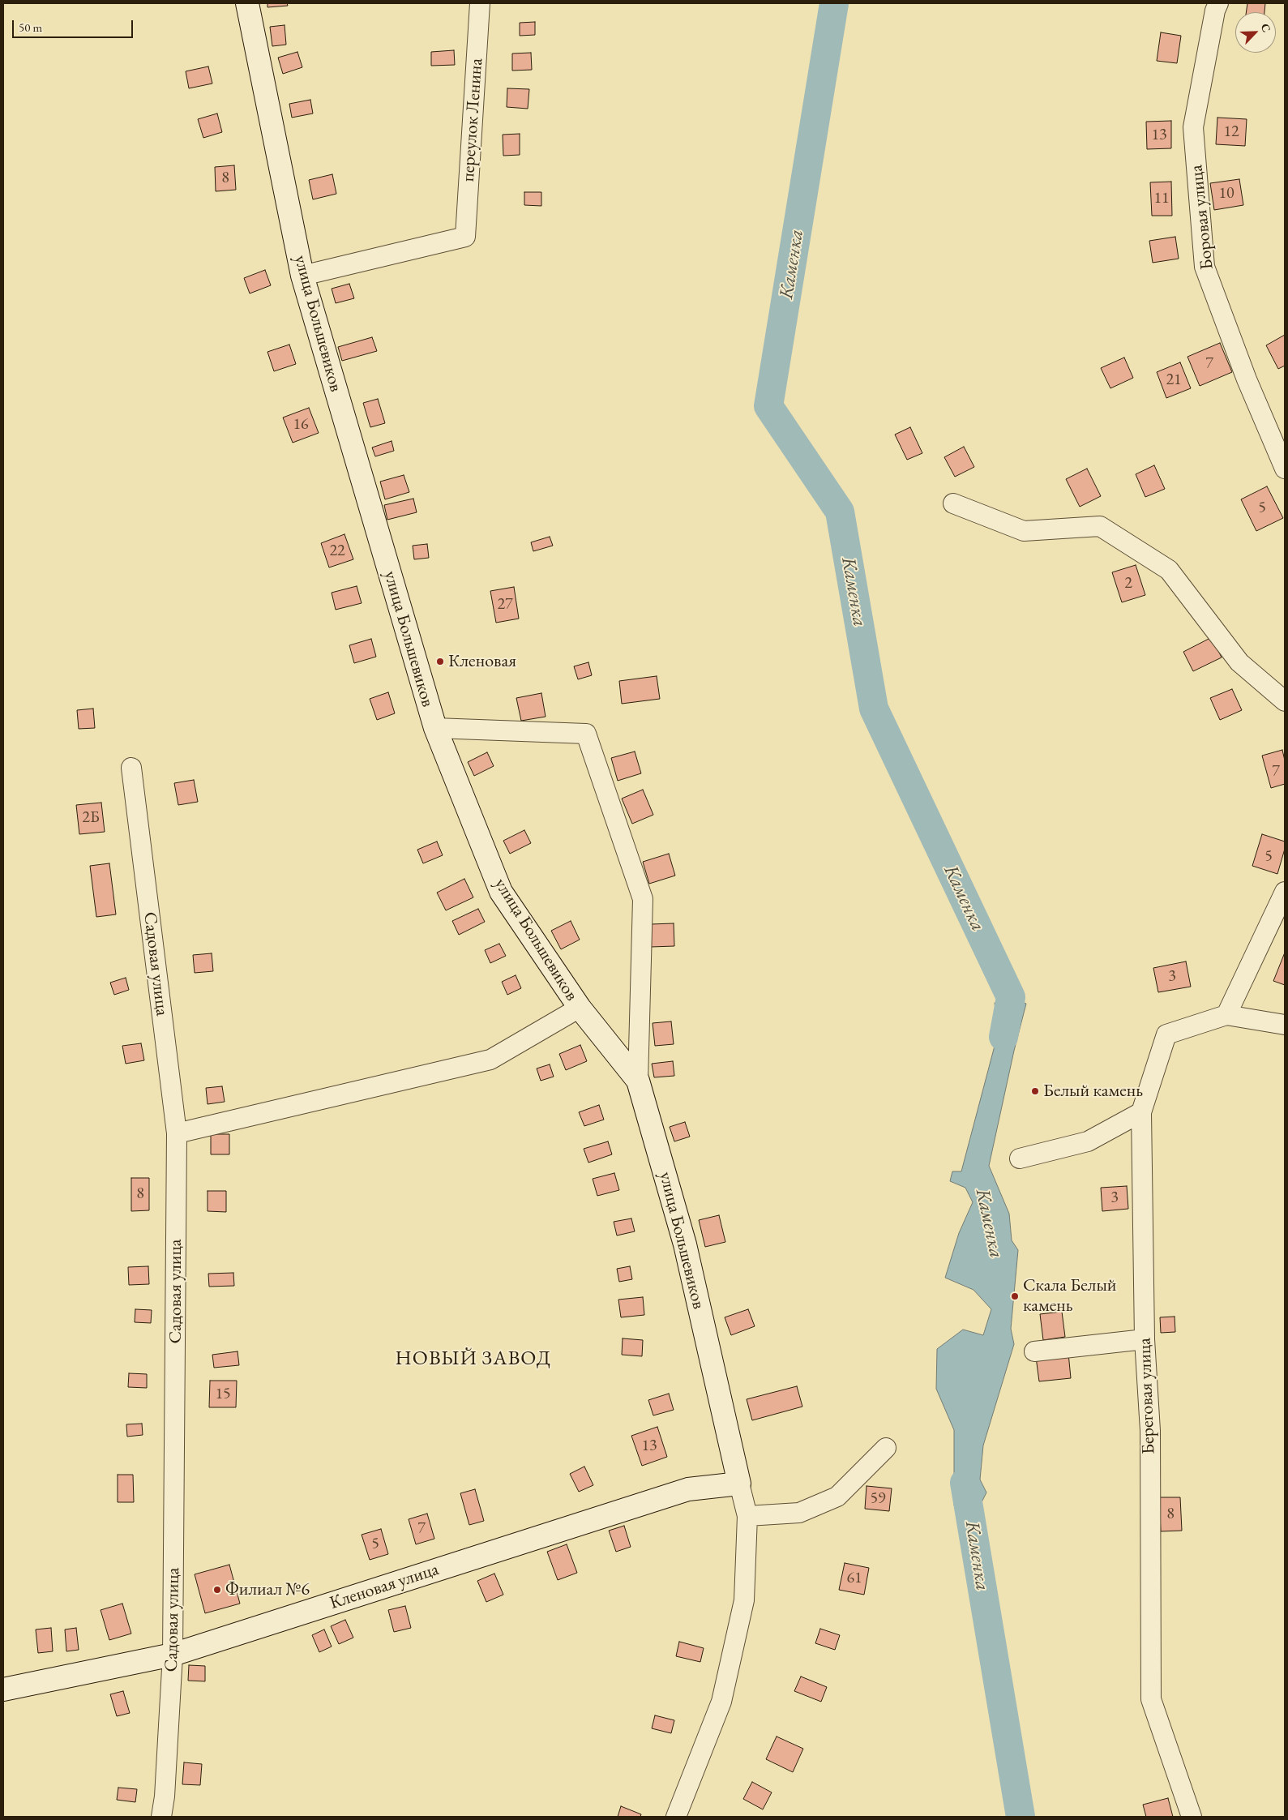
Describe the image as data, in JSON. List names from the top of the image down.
{
  "streets": {
    "street": [
      "переулок Ленина",
      "Боровая улица",
      "улица Большевиков",
      "Садовая улица",
      "Береговая улица",
      "Кленовая улица"
    ]
  },
  "crossings": [
    ["переулок Ленина", "улица Большевиков"],
    ["улица Большевиков", "Кленовая улица"],
    ["Садовая улица", "Кленовая улица"]
  ],
  "districts": ["НОВЫЙ ЗАВОД"],
  "water": ["Каменка"],
  "places": [
    "Кленовая",
    "Белый камень",
    "Скала Белый камень",
    "Филиал №6"
  ],
  "house_numbers": [
    "12",
    "13",
    "8",
    "10",
    "11",
    "7",
    "21",
    "16",
    "5",
    "22",
    "2",
    "27",
    "7",
    "2Б",
    "5",
    "3",
    "8",
    "3",
    "15",
    "13",
    "59",
    "8",
    "7",
    "5",
    "61"
  ],
  "scale_bar": "50 m",
  "north": "top right"
}
